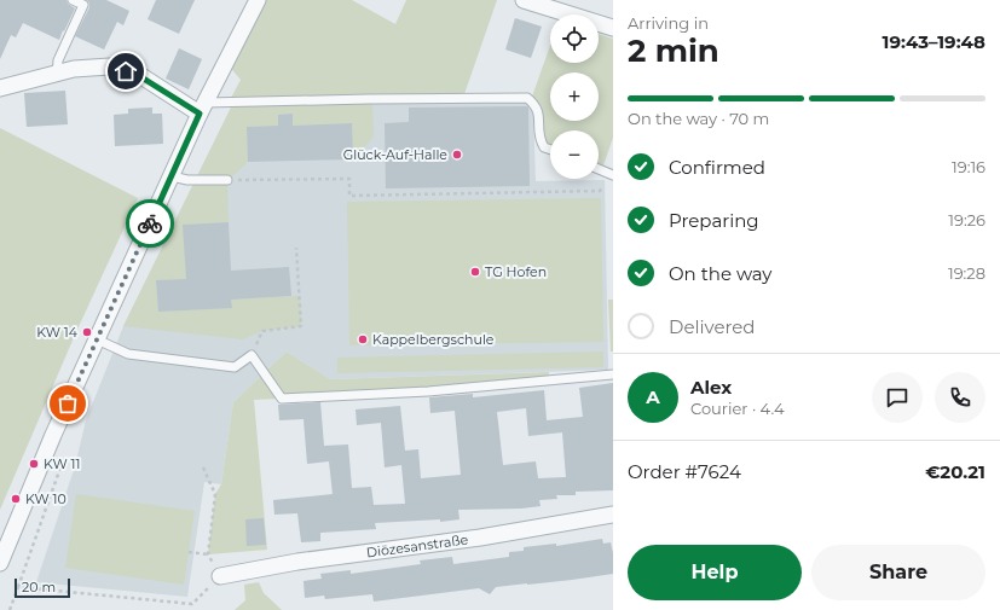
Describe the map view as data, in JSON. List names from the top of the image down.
{
  "streets": {
    "street": ["Diözesanstraße"]
  },
  "places": [
    "Glück-Auf-Halle",
    "TG Hofen",
    "KW 14",
    "Kappelbergschule",
    "KW 11",
    "KW 10"
  ],
  "scale_bar": "20 m",
  "page": {
    "heading": ["2 min", "Arriving in", "19:43–19:48"],
    "panel": [
      "Alex",
      "Courier · 4.4",
      "Order #7624",
      "€20.21"
    ],
    "map_buttons": ["+", "−"],
    "bar": "On the way · 70 m",
    "list": [
      ["Confirmed", "19:16"],
      ["Preparing", "19:26"],
      ["On the way", "19:28"],
      "Delivered"
    ],
    "round": "A",
    "buttons": ["Help", "Share"],
    "scale": "20 m"
  }
}
